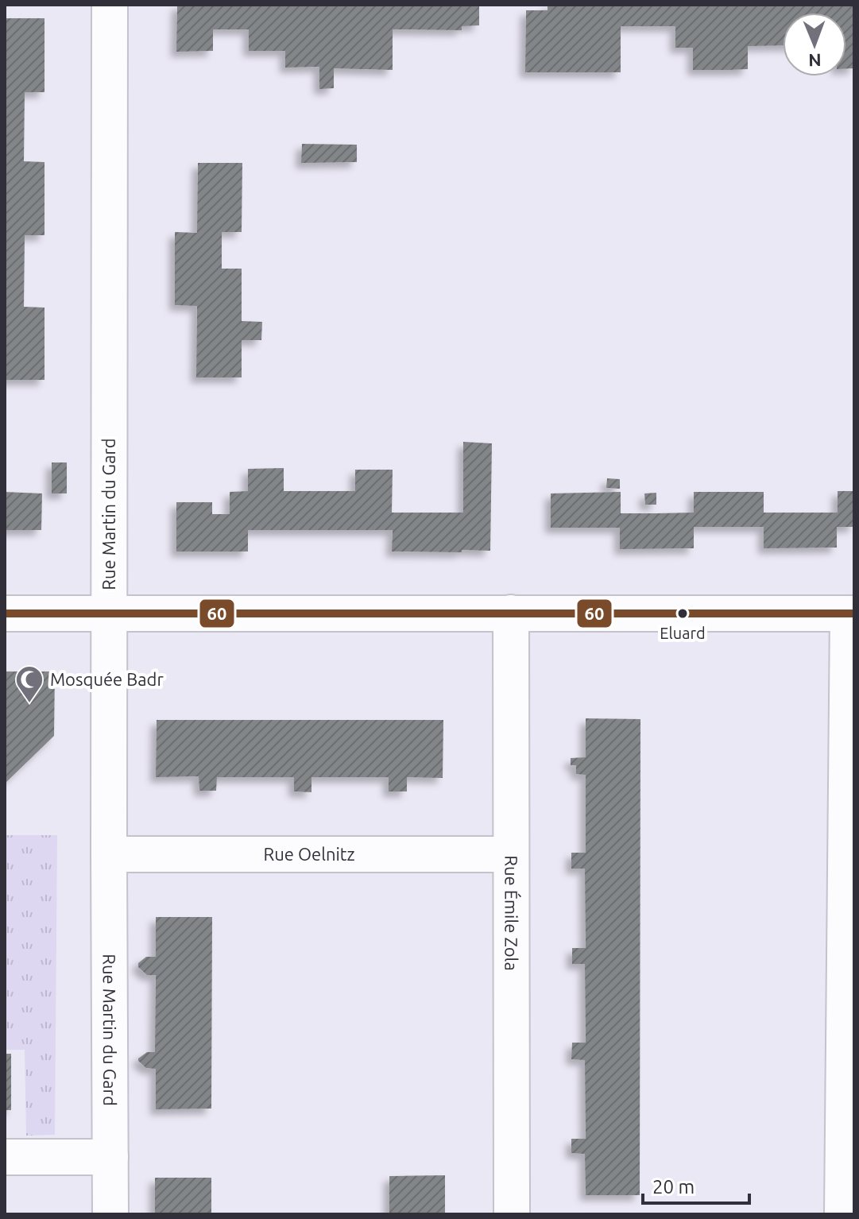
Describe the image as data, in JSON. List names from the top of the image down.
{
  "streets": {
    "street": ["Rue Martin du Gard", "Rue Oelnitz", "Rue Émile Zola"]
  },
  "crossings": [
    ["Rue Martin du Gard", "Rue Oelnitz"],
    ["Rue Oelnitz", "Rue Émile Zola"]
  ],
  "places": {
    "other": ["Eluard"],
    "mosque": ["Mosquée Badr"]
  },
  "lines": ["transit line 60"],
  "scale_bar": "20 m",
  "north": "bottom"
}
